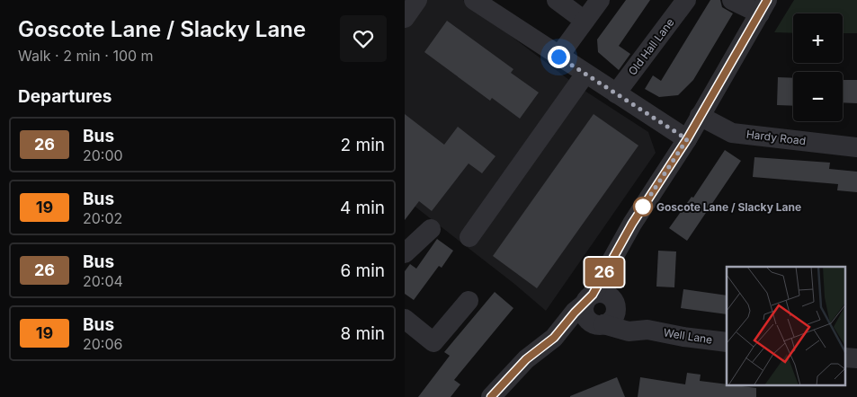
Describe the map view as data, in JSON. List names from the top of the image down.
{
  "streets": {
    "street": ["Old Hall Lane", "Hardy Road", "Well Lane"]
  },
  "places": ["Goscote Lane / Slacky Lane"],
  "lines": ["bus line 26"],
  "page": {
    "heading": [
      ["Goscote Lane / Slacky Lane", "Walk · 2 min · 100 m"],
      "Departures"
    ],
    "on_map": "26",
    "map_buttons": ["+", "−"],
    "list": [
      {
        "mark": "26",
        "name": "Bus",
        "note": "20:00",
        "value": "2 min"
      },
      {
        "mark": "19",
        "name": "Bus",
        "note": "20:02",
        "value": "4 min"
      },
      {
        "mark": "26",
        "name": "Bus",
        "note": "20:04",
        "value": "6 min"
      },
      {
        "mark": "19",
        "name": "Bus",
        "note": "20:06",
        "value": "8 min"
      }
    ]
  }
}
